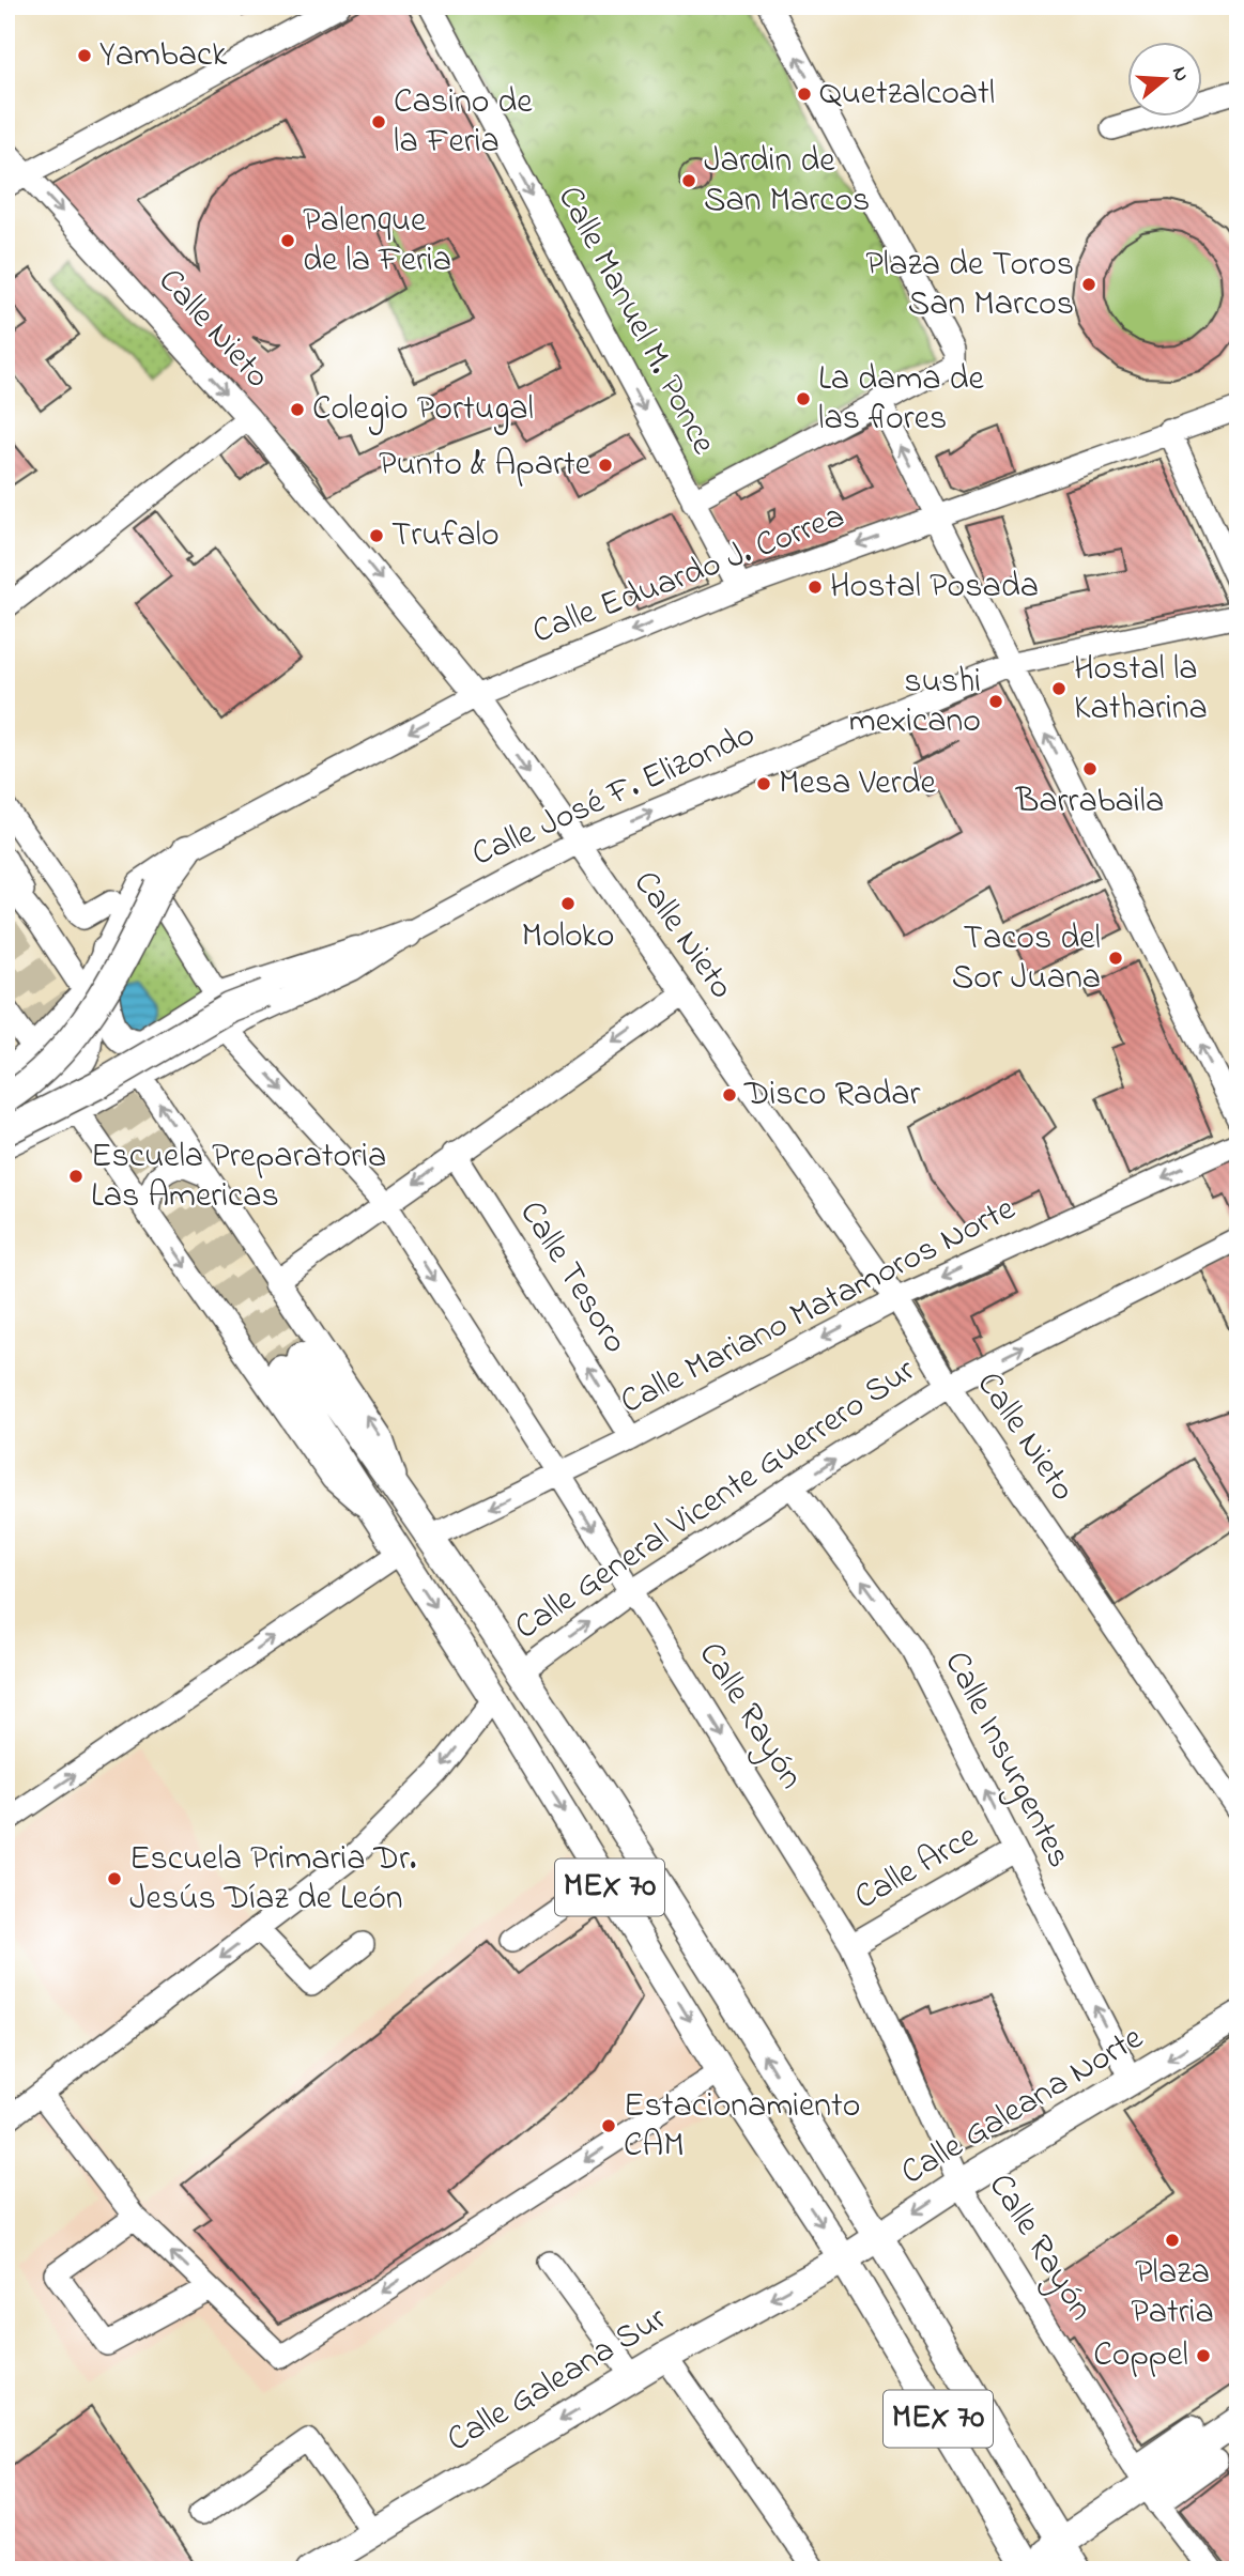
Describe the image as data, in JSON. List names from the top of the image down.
{
  "streets": {
    "main road": [
      "Calle José F. Elizondo",
      "MEX 70",
      "Calle Galeana Norte",
      "Calle Galeana Sur"
    ],
    "street": [
      "Calle Manuel M. Ponce",
      "Calle Nieto",
      "Calle Eduardo J. Correa",
      "Calle Tesoro",
      "Calle Mariano Matamoros Norte",
      "Calle General Vicente Guerrero Sur",
      "Calle Rayón",
      "Calle Insurgentes",
      "Calle Arce"
    ]
  },
  "crossings": [
    ["Calle Manuel M. Ponce", "Calle Eduardo J. Correa"],
    ["Calle Nieto", "Calle Eduardo J. Correa"],
    ["Calle Nieto", "Calle José F. Elizondo"],
    ["Calle Nieto", "Calle Mariano Matamoros Norte"],
    ["Calle Nieto", "Calle General Vicente Guerrero Sur"],
    ["Calle Eduardo J. Correa", "MEX 70"],
    ["Calle Tesoro", "Calle Mariano Matamoros Norte"],
    ["Calle Mariano Matamoros Norte", "Calle Rayón"],
    ["Calle Mariano Matamoros Norte", "MEX 70"],
    ["Calle General Vicente Guerrero Sur", "Calle Rayón"],
    ["Calle General Vicente Guerrero Sur", "Calle Insurgentes"],
    ["Calle General Vicente Guerrero Sur", "MEX 70"],
    ["Calle Rayón", "Calle Arce"],
    ["Calle Rayón", "Calle Galeana Norte"],
    ["Calle Insurgentes", "Calle Arce"],
    ["Calle Insurgentes", "Calle Galeana Norte"],
    ["MEX 70", "Calle Galeana Norte"],
    ["MEX 70", "Calle Galeana Sur"],
    ["Calle Galeana Norte", "Calle Galeana Sur"]
  ],
  "one_way": [
    "Calle Manuel M. Ponce",
    "Calle Nieto",
    "Calle Tesoro",
    "Calle Mariano Matamoros Norte",
    "Calle General Vicente Guerrero Sur",
    "Calle Insurgentes",
    "Calle Galeana Norte",
    "Calle Galeana Sur"
  ],
  "places": [
    "Yamback",
    "Quetzalcoatl",
    "Casino de la Feria",
    "Jardin de San Marcos",
    "Palenque de la Feria",
    "Plaza de Toros San Marcos",
    "La dama de las flores",
    "Colegio Portugal",
    "Punto & Aparte",
    "Trufalo",
    "Hostal Posada",
    "Hostal la Katharina",
    "sushi mexicano",
    "Barrabaila",
    "Mesa Verde",
    "Moloko",
    "Tacos del Sor Juana",
    "Disco Radar",
    "Escuela Preparatoria Las Americas",
    "Escuela Primaria Dr. Jesús Díaz de León",
    "Estacionamiento CAM",
    "Plaza Patria",
    "Coppel"
  ],
  "north": "right"
}
